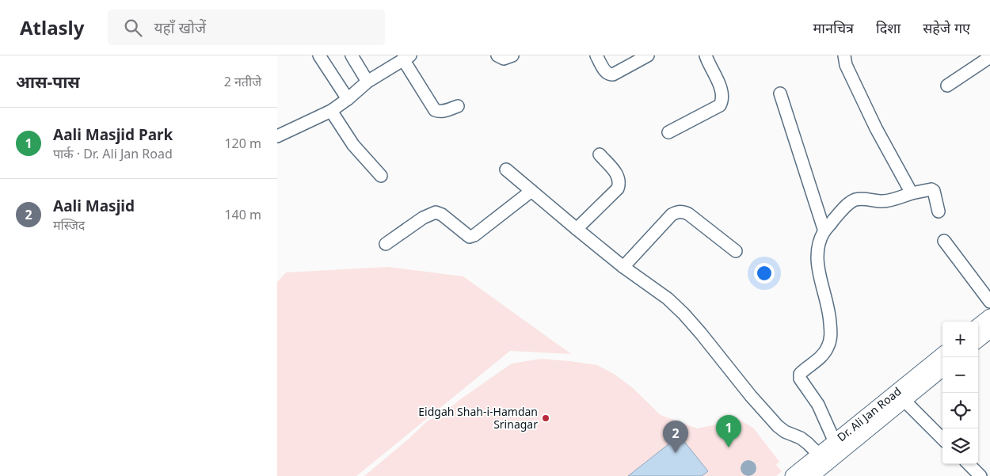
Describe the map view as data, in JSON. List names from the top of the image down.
{
  "streets": {
    "main road": ["Dr. Ali Jan Road"]
  },
  "places": ["Eidgah Shah-i-Hamdan Srinagar"],
  "page": {
    "header": "Atlasly",
    "search": "यहाँ खोजें",
    "nav": ["मानचित्र", "दिशा", "सहेजे गए"],
    "heading": ["आस-पास", "2 नतीजे"],
    "list": [
      {
        "mark": "1",
        "name": "Aali Masjid Park",
        "note": "पार्क · Dr. Ali Jan Road",
        "value": "120 m"
      },
      {
        "mark": "2",
        "name": "Aali Masjid",
        "note": "मस्जिद",
        "value": "140 m"
      }
    ],
    "map_buttons": ["+", "−"],
    "pins": ["1", "2"]
  }
}
